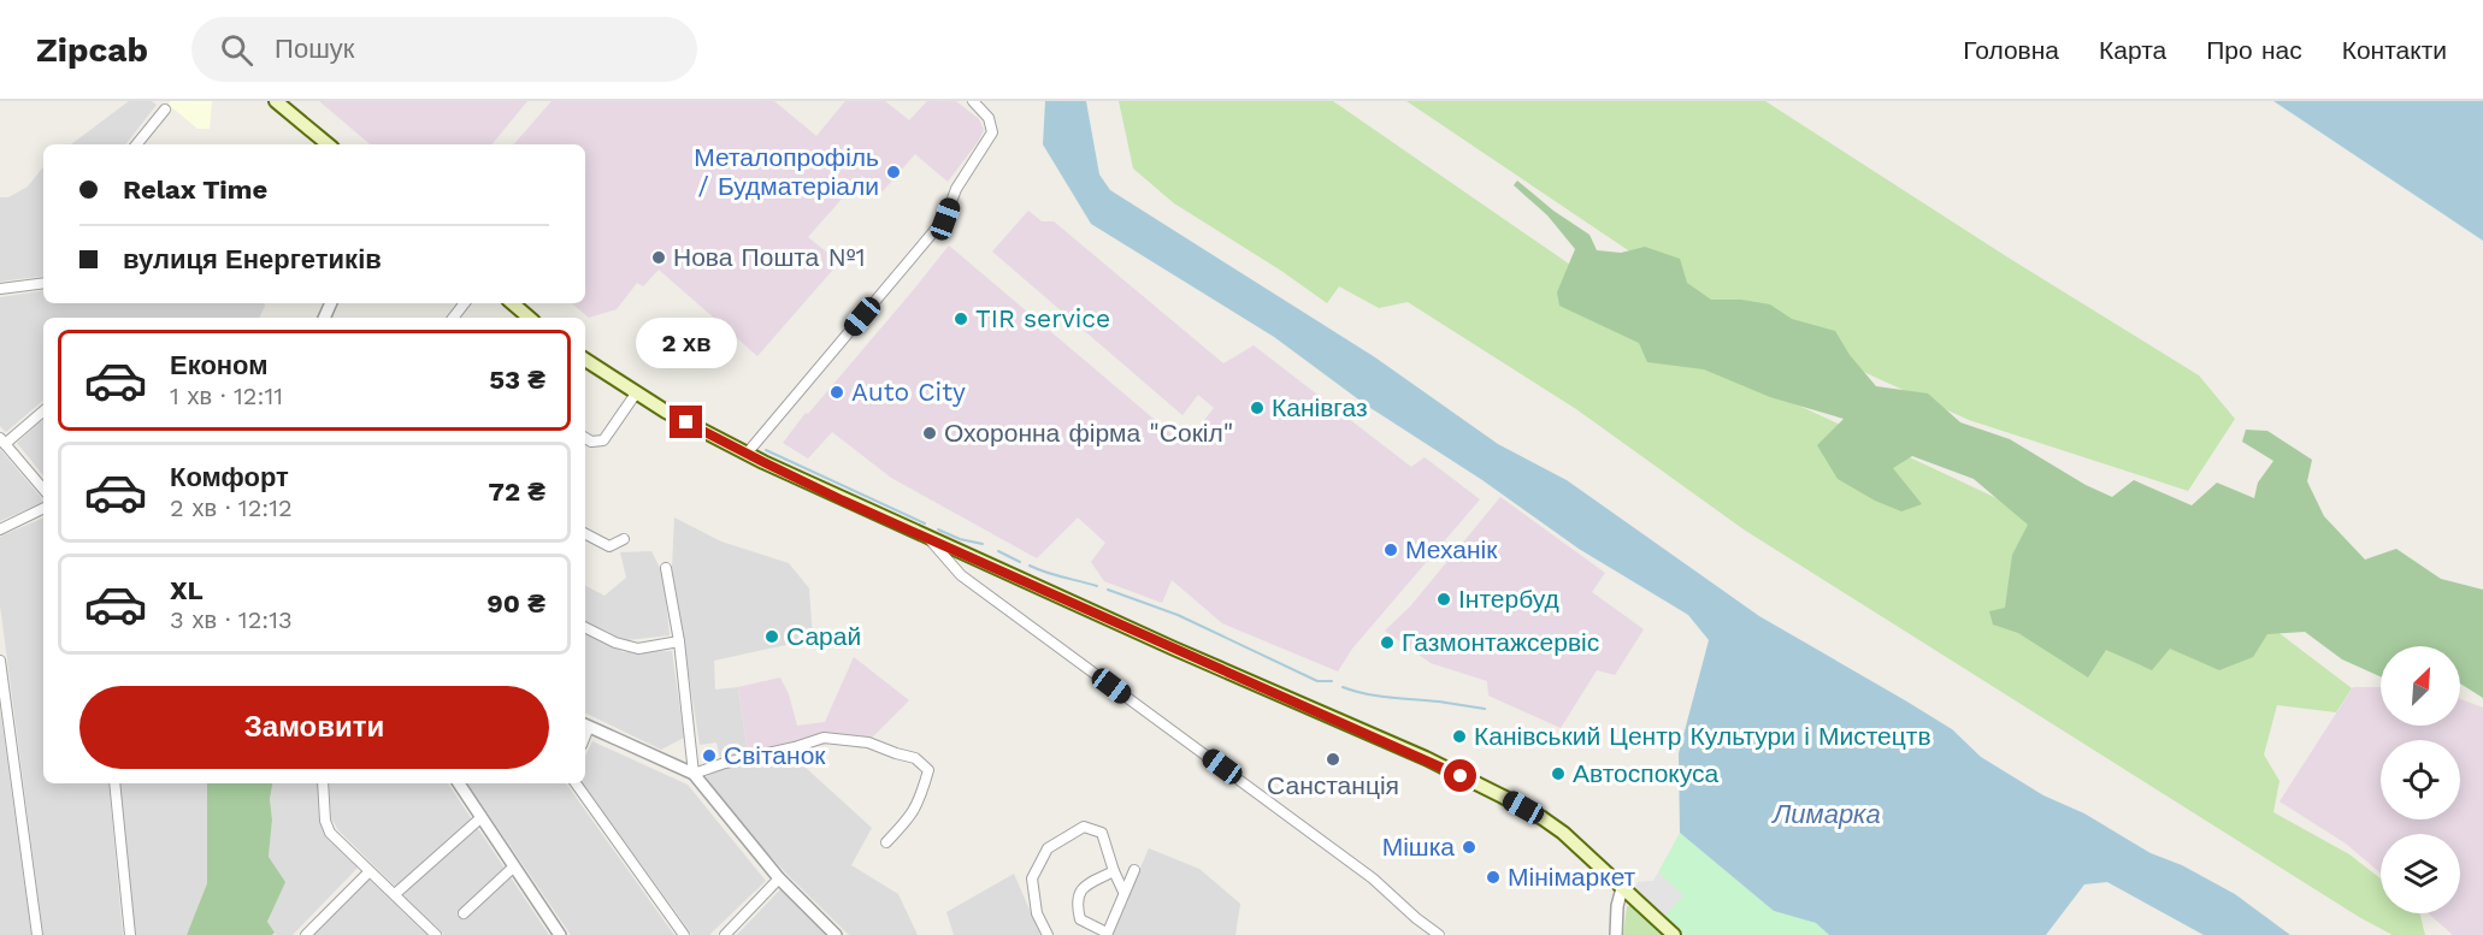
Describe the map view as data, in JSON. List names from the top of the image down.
{
  "water": ["Лимарка"],
  "places": [
    "Металопрофіль / Будматеріали",
    "Нова Пошта №1",
    "TIR service",
    "Auto City",
    "Канівгаз",
    "Охоронна фірма \"Сокіл\"",
    "Механік",
    "Інтербуд",
    "Сарай",
    "Газмонтажсервіс",
    "Канівський Центр Культури і Мистецтв",
    "Світанок",
    "Санстанція",
    "Автоспокуса",
    "Мішка",
    "Мінімаркет"
  ],
  "north": "top right",
  "page": {
    "header": "Zipcab",
    "search": "Пошук",
    "nav": [
      "Головна",
      "Карта",
      "Про нас",
      "Контакти"
    ],
    "banner": ["Relax Time", "вулиця Енергетиків"],
    "bubble": "2 хв",
    "list": [
      {
        "name": "Економ",
        "note": "1 хв · 12:11",
        "value": "53 ₴"
      },
      {
        "name": "Комфорт",
        "note": "2 хв · 12:12",
        "value": "72 ₴"
      },
      {
        "name": "XL",
        "note": "3 хв · 12:13",
        "value": "90 ₴"
      }
    ],
    "buttons": "Замовити"
  }
}
